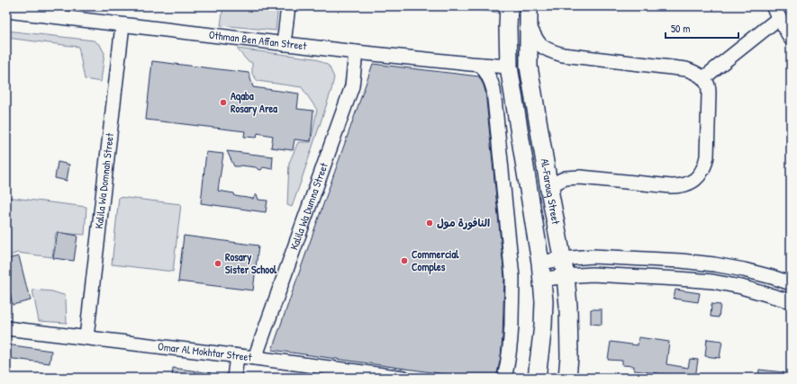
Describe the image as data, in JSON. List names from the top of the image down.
{
  "streets": {
    "main road": ["Al-Farouq Street"],
    "street": [
      "Othman Ben Affan Street",
      "Kalila Wa Domnah Street",
      "Kalila Wa Dumna Street",
      "Omar Al Mokhtar Street"
    ]
  },
  "crossings": [
    ["Othman Ben Affan Street", "Kalila Wa Domnah Street"],
    ["Othman Ben Affan Street", "Al-Farouq Street"],
    ["Othman Ben Affan Street", "Kalila Wa Dumna Street"],
    ["Kalila Wa Domnah Street", "Omar Al Mokhtar Street"],
    ["Kalila Wa Dumna Street", "Omar Al Mokhtar Street"]
  ],
  "places": [
    "Aqaba Rosary Area",
    "النافورة مول",
    "Commercial Comples",
    "Rosary Sister School"
  ],
  "scale_bar": "50 m"
}
